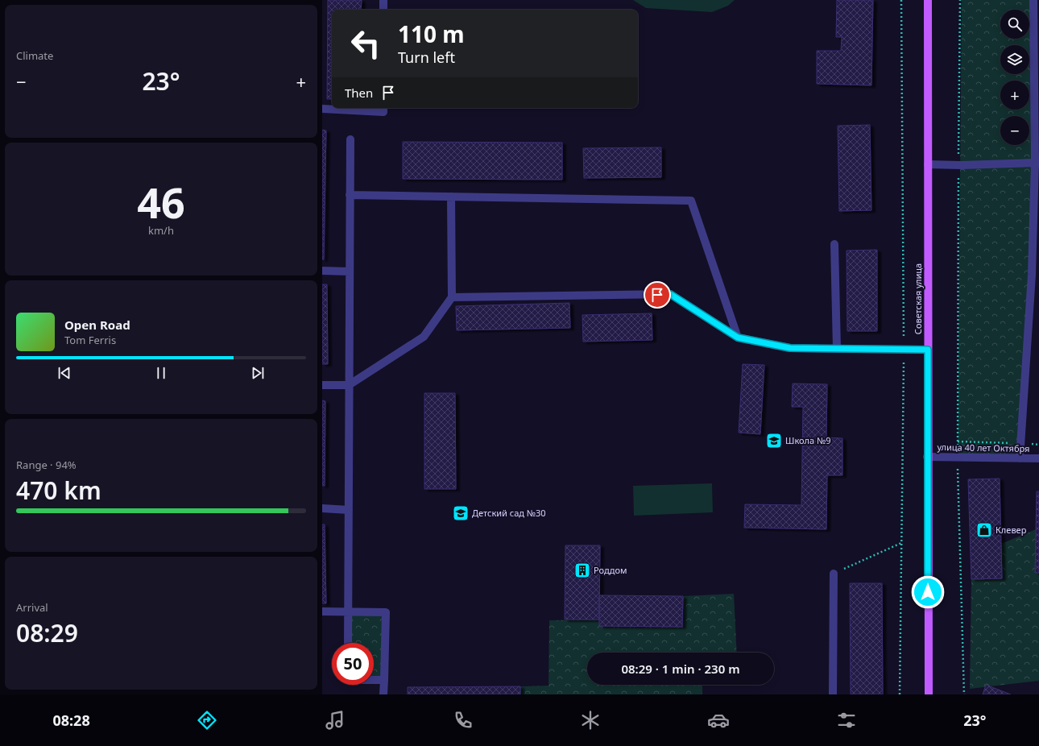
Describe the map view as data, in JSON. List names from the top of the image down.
{
  "streets": {
    "main road": ["Советская улица"],
    "street": ["улица 40 лет Октября"]
  },
  "crossings": [
    ["Советская улица", "улица 40 лет Октября"]
  ],
  "places": {
    "school or university": ["Школа №9", "Детский сад №30"],
    "shop": ["Клевер"],
    "building": ["Роддом"]
  },
  "page": {
    "tile": [
      "Climate",
      ["46", "km/h"],
      ["Range · 94%", "470 km"],
      ["Arrival", "08:29"]
    ],
    "map_buttons": ["+", "−"],
    "turn": ["110 m", "Turn left"],
    "heat": ["−", "23°", "+"],
    "then": "Then",
    "song": ["Open Road", "Tom Ferris"],
    "limit": "50",
    "trip": "08:29 · 1 min · 230 m",
    "tabs": ["08:28", "23°"]
  }
}
